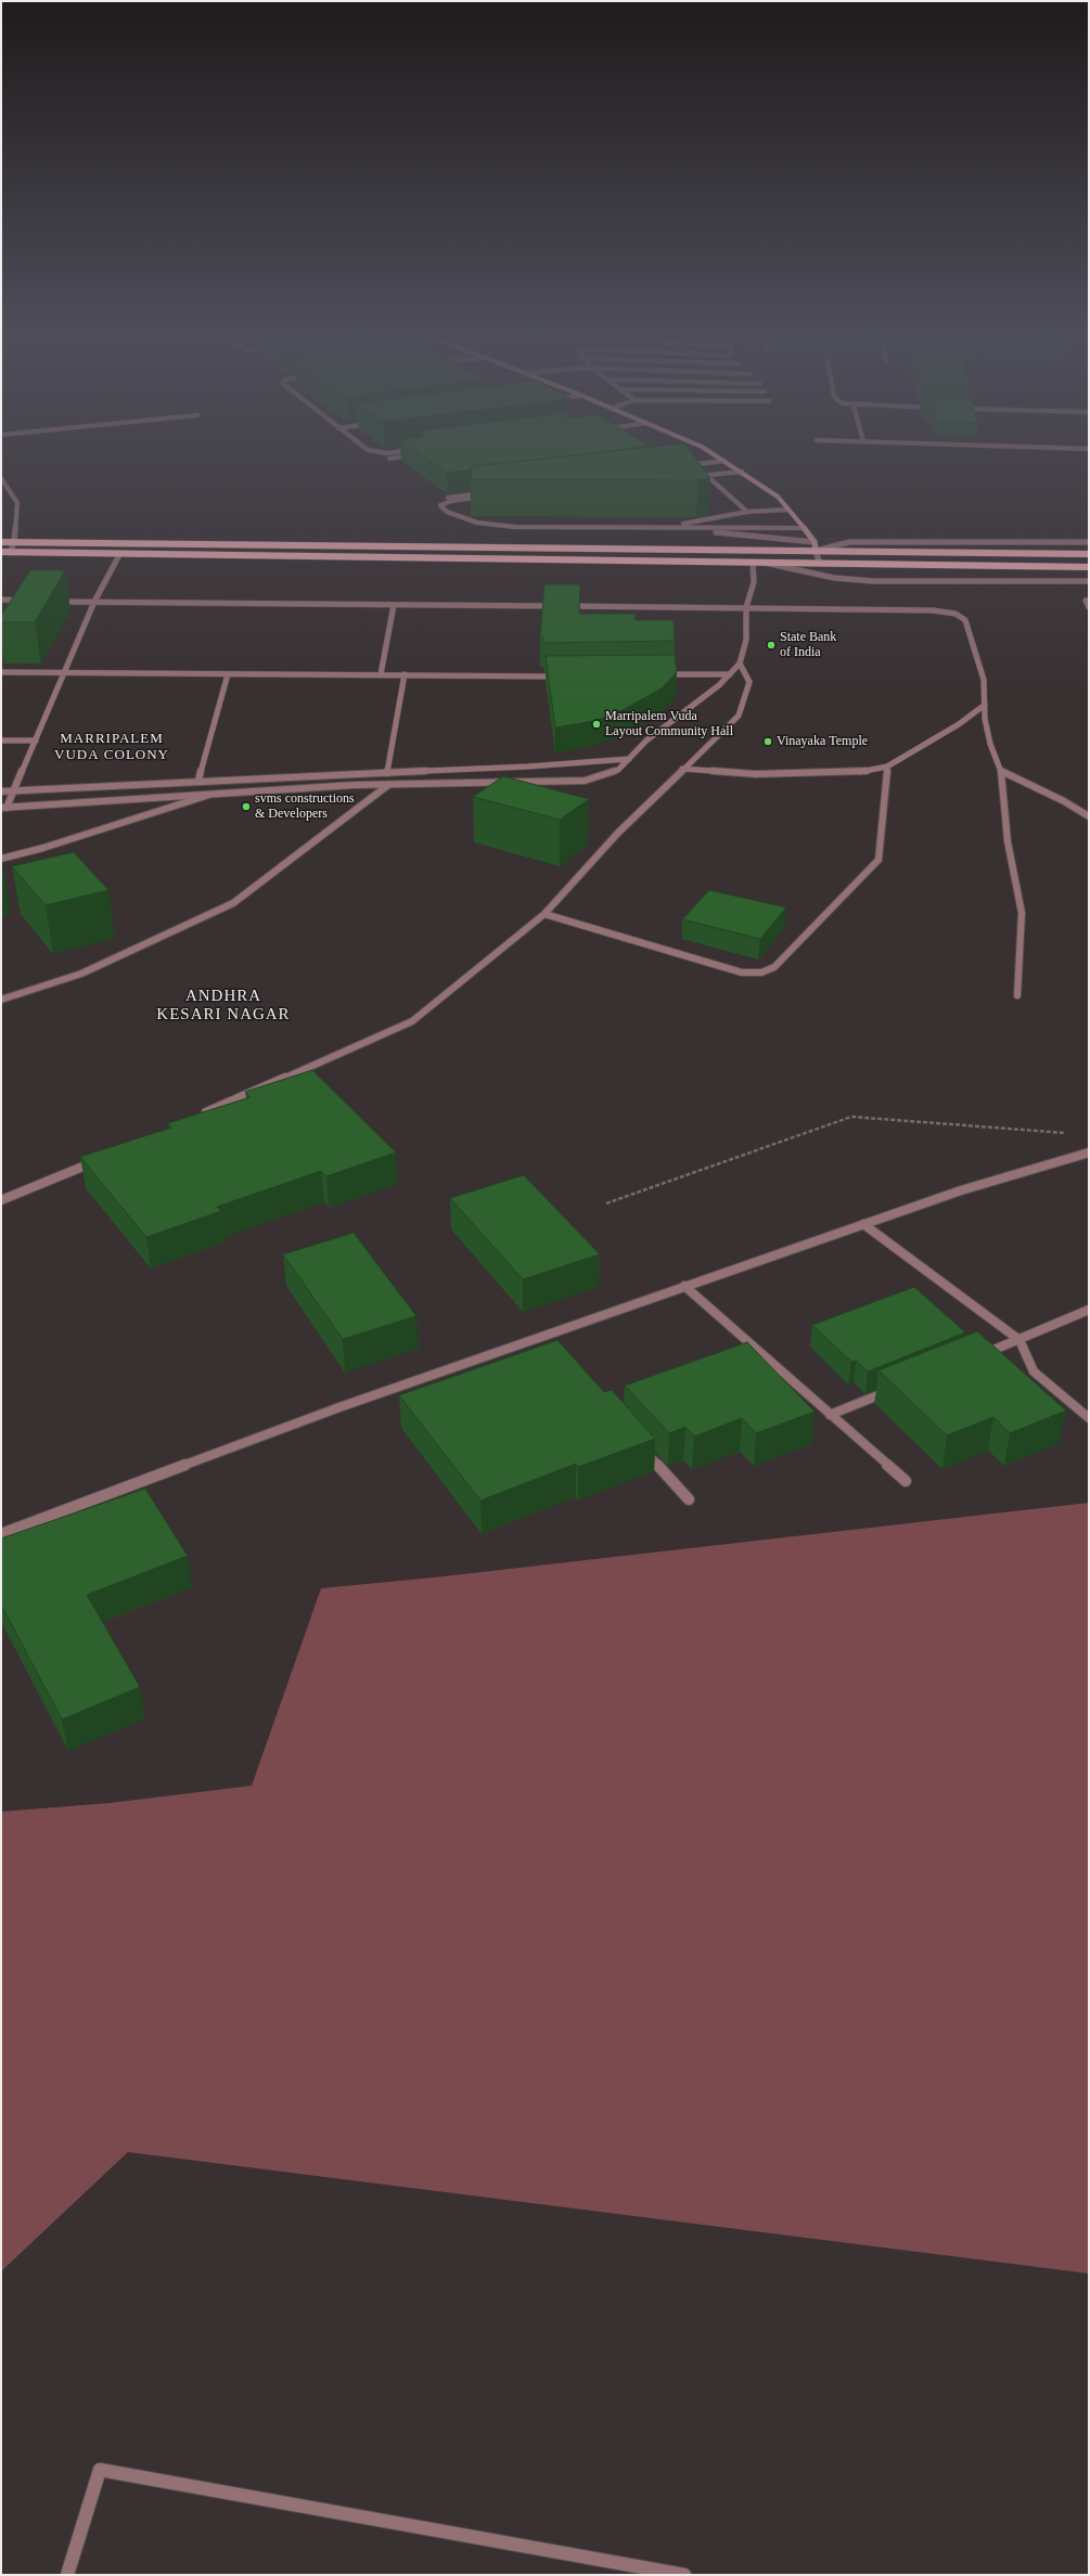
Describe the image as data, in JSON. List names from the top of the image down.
{
  "districts": ["MARRIPALEM VUDA COLONY", "ANDHRA KESARI NAGAR"],
  "places": [
    "State Bank of India",
    "Marripalem Vuda Layout Community Hall",
    "Vinayaka Temple",
    "svms constructions & Developers"
  ]
}
